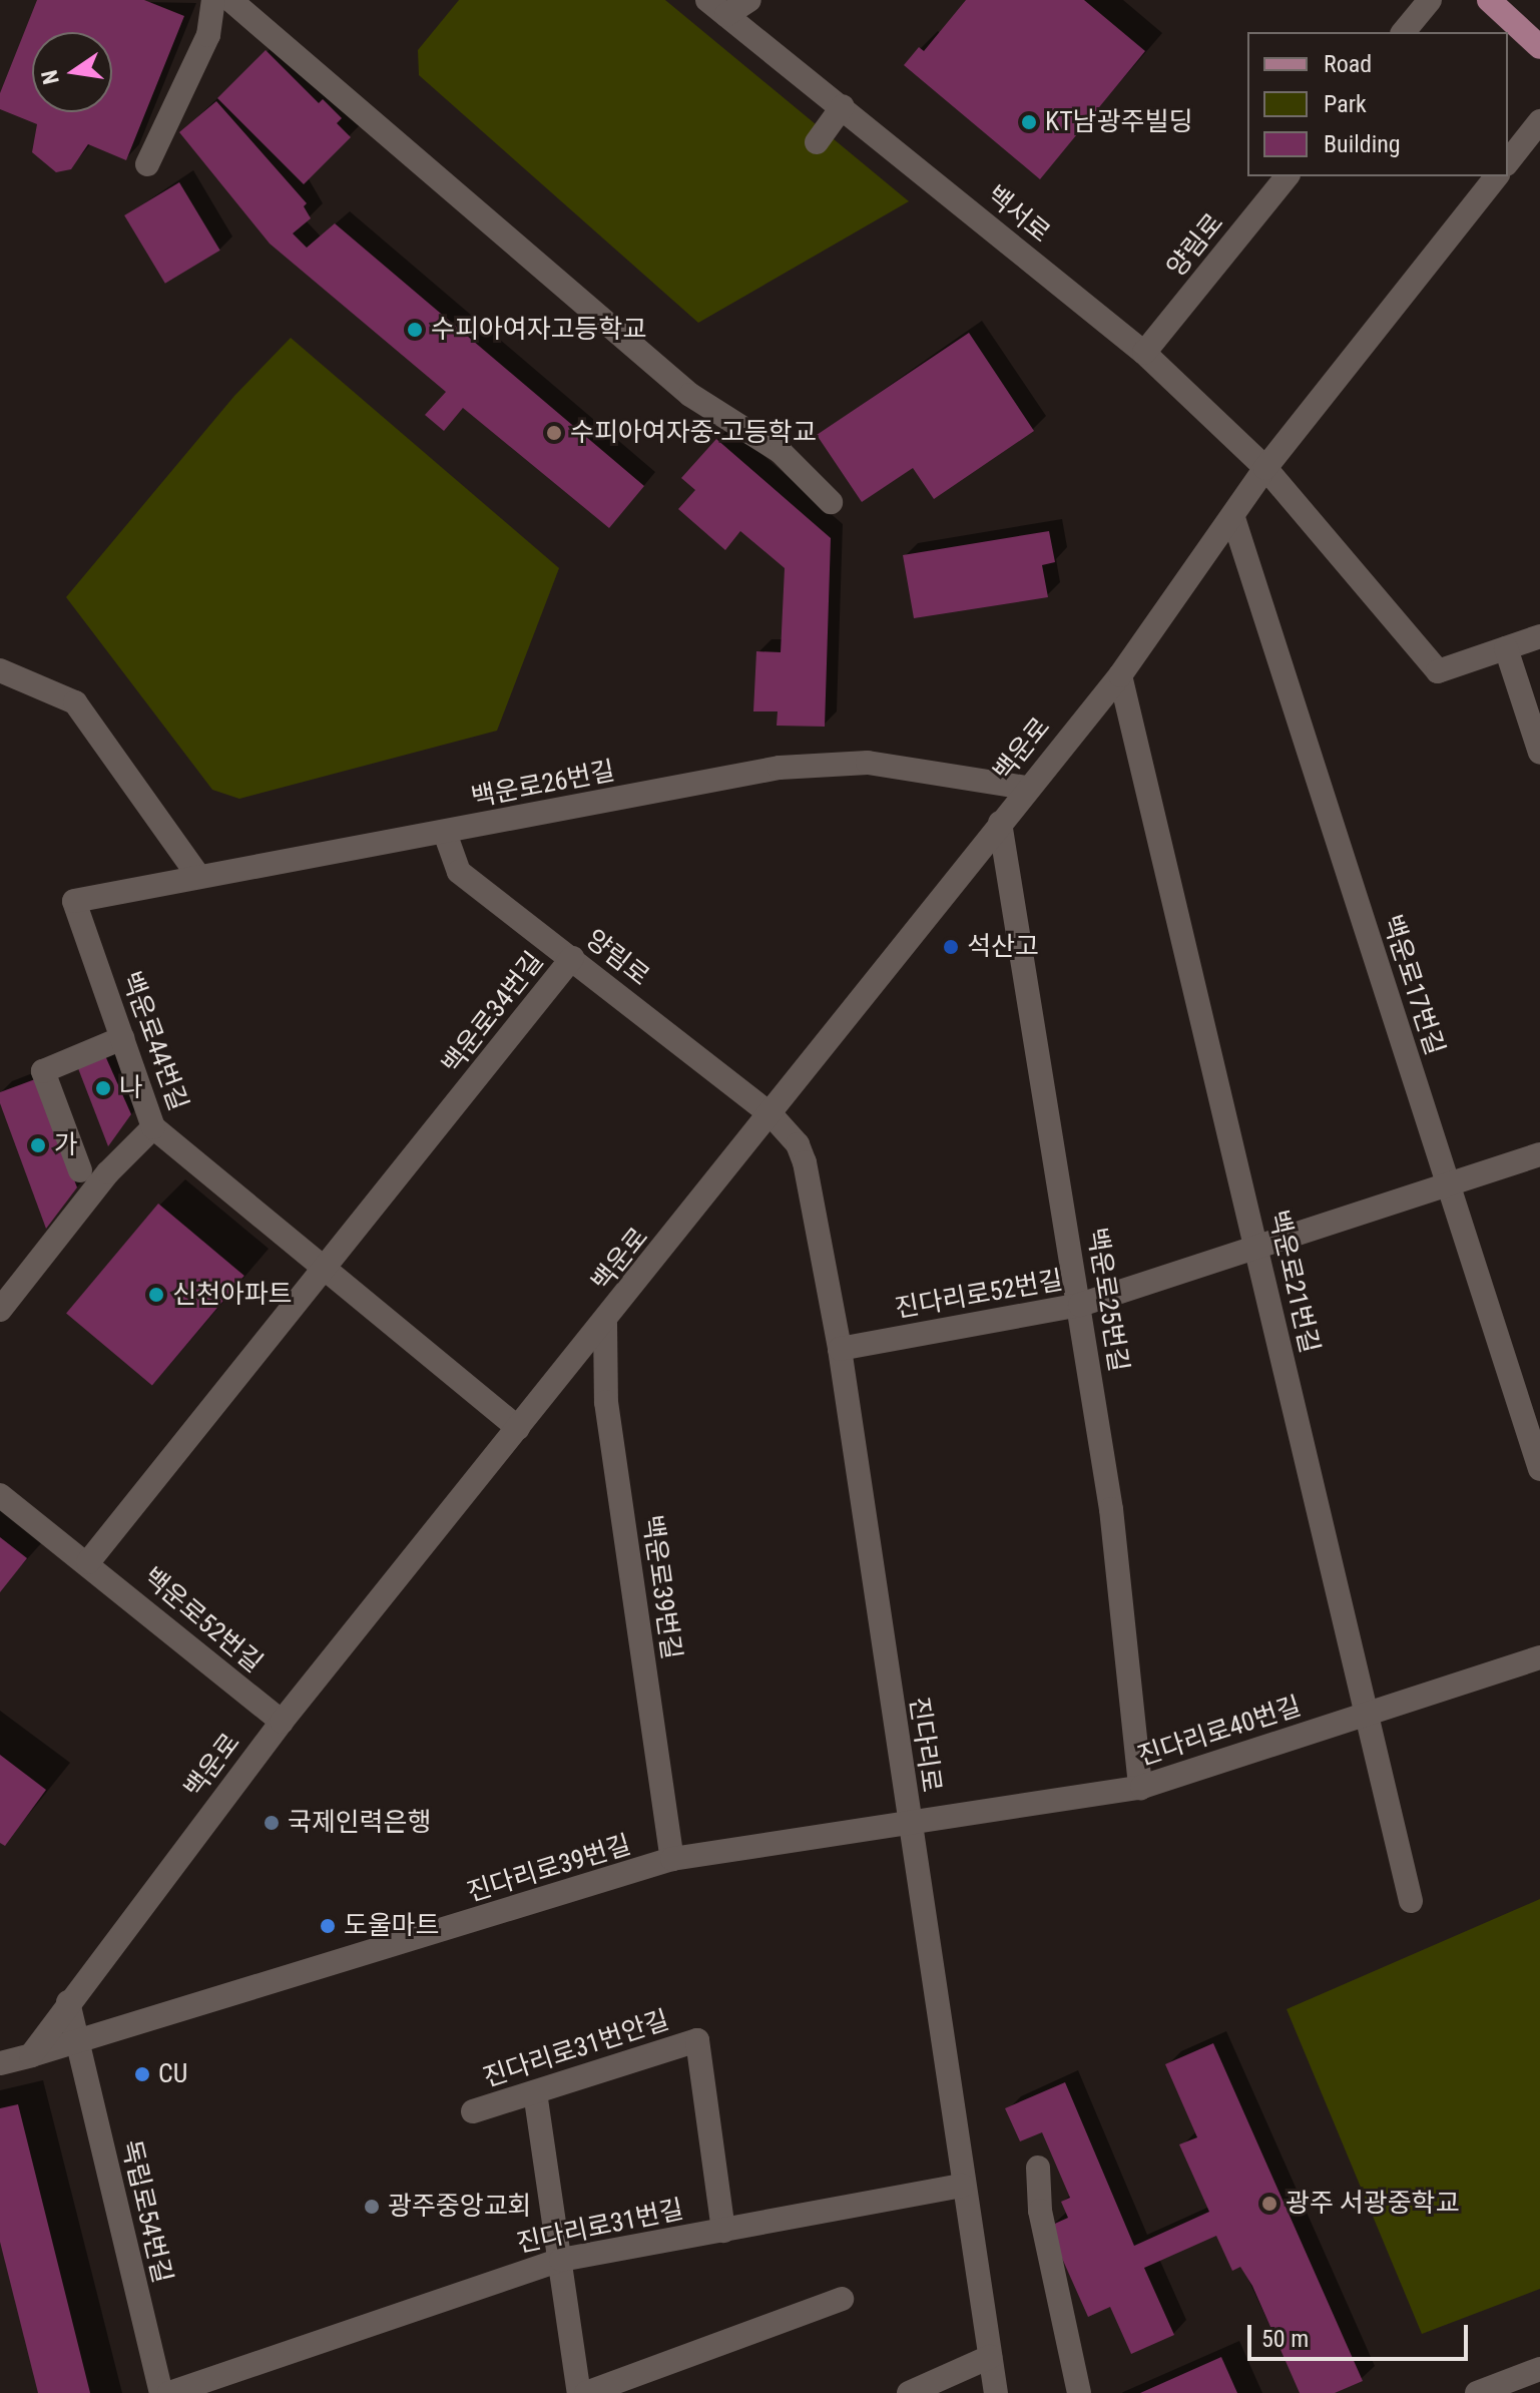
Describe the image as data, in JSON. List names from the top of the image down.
{
  "streets": {
    "street": [
      "백서로",
      "양림로",
      "백운로",
      "백운로26번길",
      "백운로17번길",
      "백운로34번길",
      "백운로44번길",
      "백운로21번길",
      "진다리로52번길",
      "백운로25번길",
      "백운로39번길",
      "백운로52번길",
      "진다리로40번길",
      "진다리로",
      "진다리로39번길",
      "진다리로31번안길",
      "독립로54번길",
      "진다리로31번길"
    ]
  },
  "crossings": [
    ["백서로", "양림로"],
    ["백서로", "백운로"],
    ["양림로", "백운로"],
    ["양림로", "백운로26번길"],
    ["양림로", "백운로34번길"],
    ["양림로", "진다리로"],
    ["백운로", "백운로26번길"],
    ["백운로", "백운로17번길"],
    ["백운로", "백운로44번길"],
    ["백운로", "백운로21번길"],
    ["백운로", "백운로25번길"],
    ["백운로", "백운로39번길"],
    ["백운로", "백운로52번길"],
    ["백운로", "진다리로"],
    ["백운로", "진다리로39번길"],
    ["백운로", "독립로54번길"],
    ["백운로26번길", "백운로44번길"],
    ["백운로17번길", "진다리로52번길"],
    ["백운로34번길", "백운로44번길"],
    ["백운로21번길", "진다리로52번길"],
    ["백운로21번길", "진다리로40번길"],
    ["진다리로52번길", "백운로25번길"],
    ["진다리로52번길", "진다리로"],
    ["백운로25번길", "진다리로40번길"],
    ["백운로39번길", "진다리로39번길"],
    ["진다리로40번길", "진다리로"],
    ["진다리로40번길", "진다리로39번길"],
    ["진다리로", "진다리로39번길"],
    ["진다리로", "진다리로31번길"],
    ["진다리로39번길", "독립로54번길"],
    ["진다리로31번안길", "진다리로31번길"]
  ],
  "places": [
    "KT남광주빌딩",
    "수피아여자고등학교",
    "수피아여자중-고등학교",
    "석산고",
    "나",
    "가",
    "신천아파트",
    "국제인력은행",
    "도울마트",
    "CU",
    "광주 서광중학교",
    "광주중앙교회"
  ],
  "legend": ["Road", "Park", "Building"],
  "scale_bar": "50 m",
  "north": "left"
}
